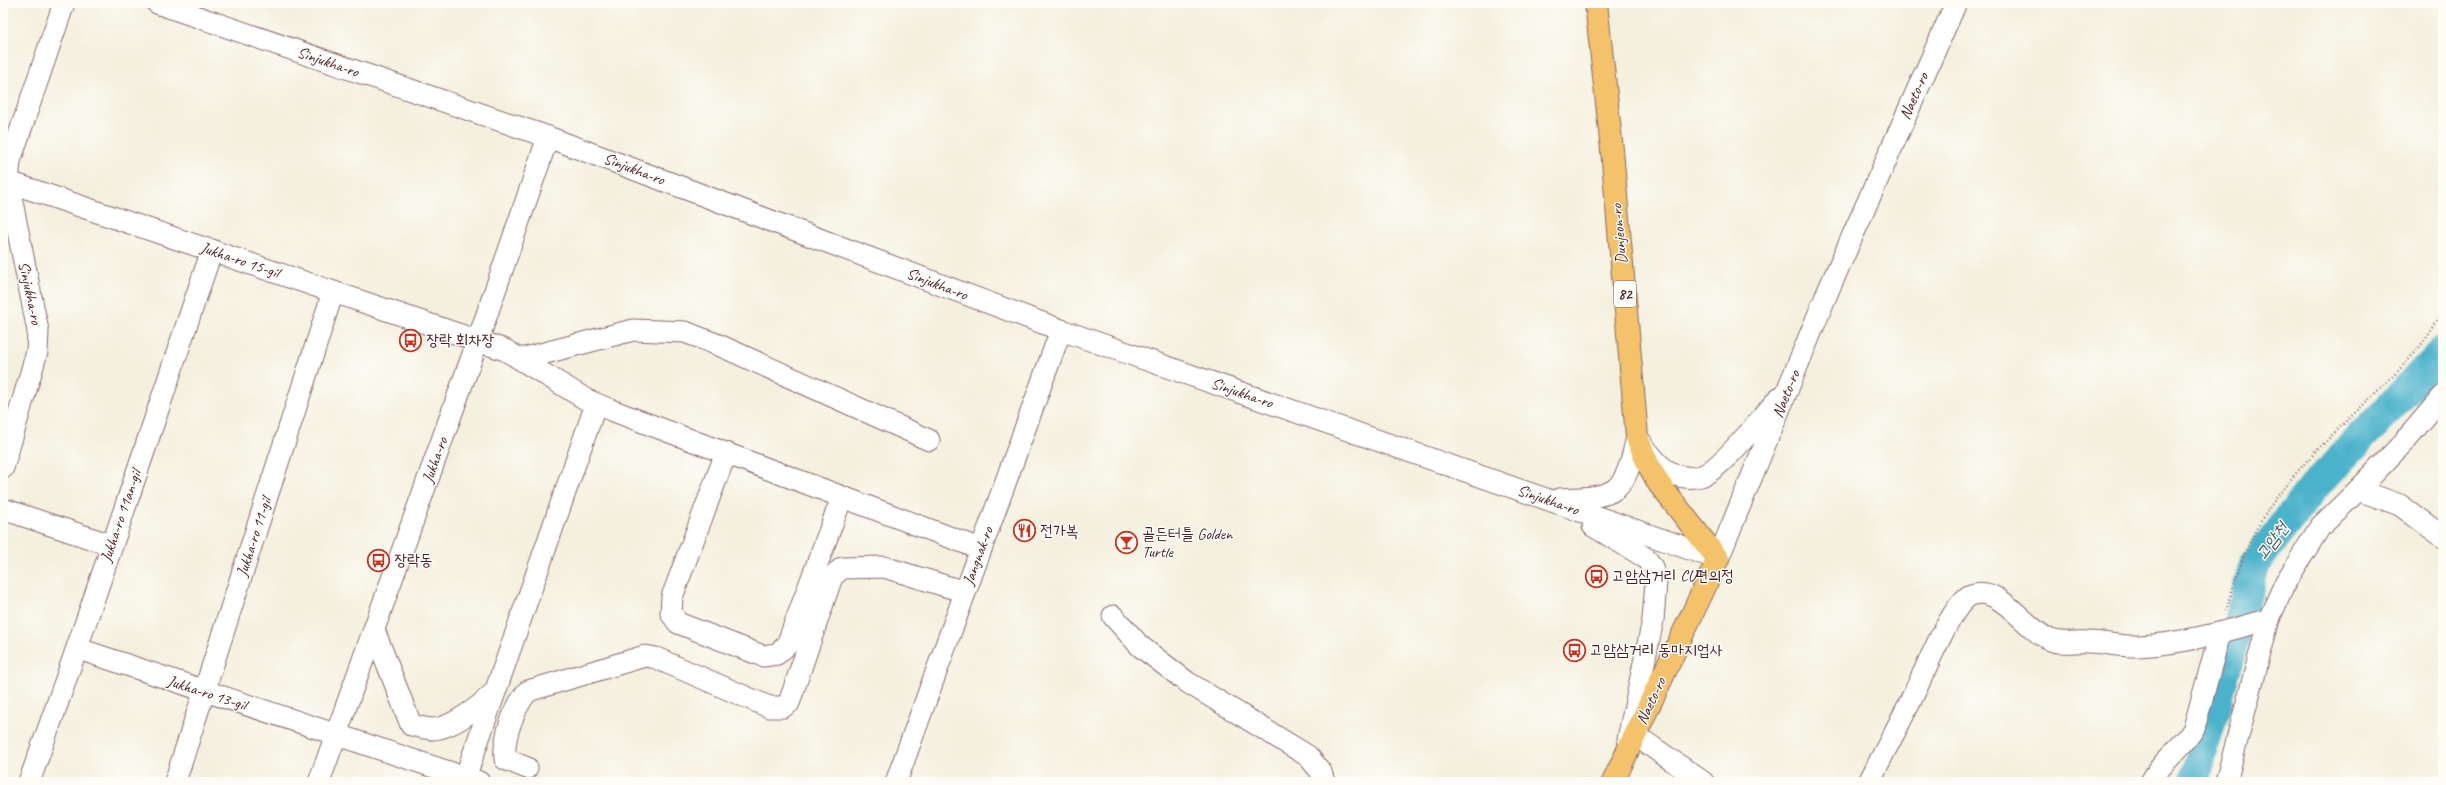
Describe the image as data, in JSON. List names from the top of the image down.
{
  "streets": {
    "main road": ["Naeto-ro", "Dunjeon-ro", "82"],
    "street": [
      "Sinjukha-ro",
      "Jukha-ro 15-gil",
      "Jukha-ro",
      "Jukha-ro 11an-gil",
      "Jukha-ro 11-gil",
      "Jangnak-ro",
      "Jukha-ro 13-gil"
    ]
  },
  "crossings": [
    ["Sinjukha-ro", "Naeto-ro"],
    ["Sinjukha-ro", "Dunjeon-ro"],
    ["Sinjukha-ro", "Jukha-ro 15-gil"],
    ["Sinjukha-ro", "Jukha-ro"],
    ["Sinjukha-ro", "Jangnak-ro"],
    ["Naeto-ro", "Dunjeon-ro"],
    ["Jukha-ro 15-gil", "Jukha-ro"],
    ["Jukha-ro 15-gil", "Jukha-ro 11an-gil"],
    ["Jukha-ro 15-gil", "Jukha-ro 11-gil"],
    ["Jukha-ro 15-gil", "Jangnak-ro"],
    ["Jukha-ro", "Jukha-ro 13-gil"],
    ["Jukha-ro 11an-gil", "Jukha-ro 13-gil"],
    ["Jukha-ro 11-gil", "Jukha-ro 13-gil"]
  ],
  "water": ["고암천"],
  "places": {
    "bus stop": [
      "장락 회차장",
      "장락동",
      "고암삼거리 CU편의정",
      "고암삼거리 동마지업사"
    ],
    "restaurant": ["전가복"],
    "bar": ["골든터틀 Golden Turtle"]
  }
}
